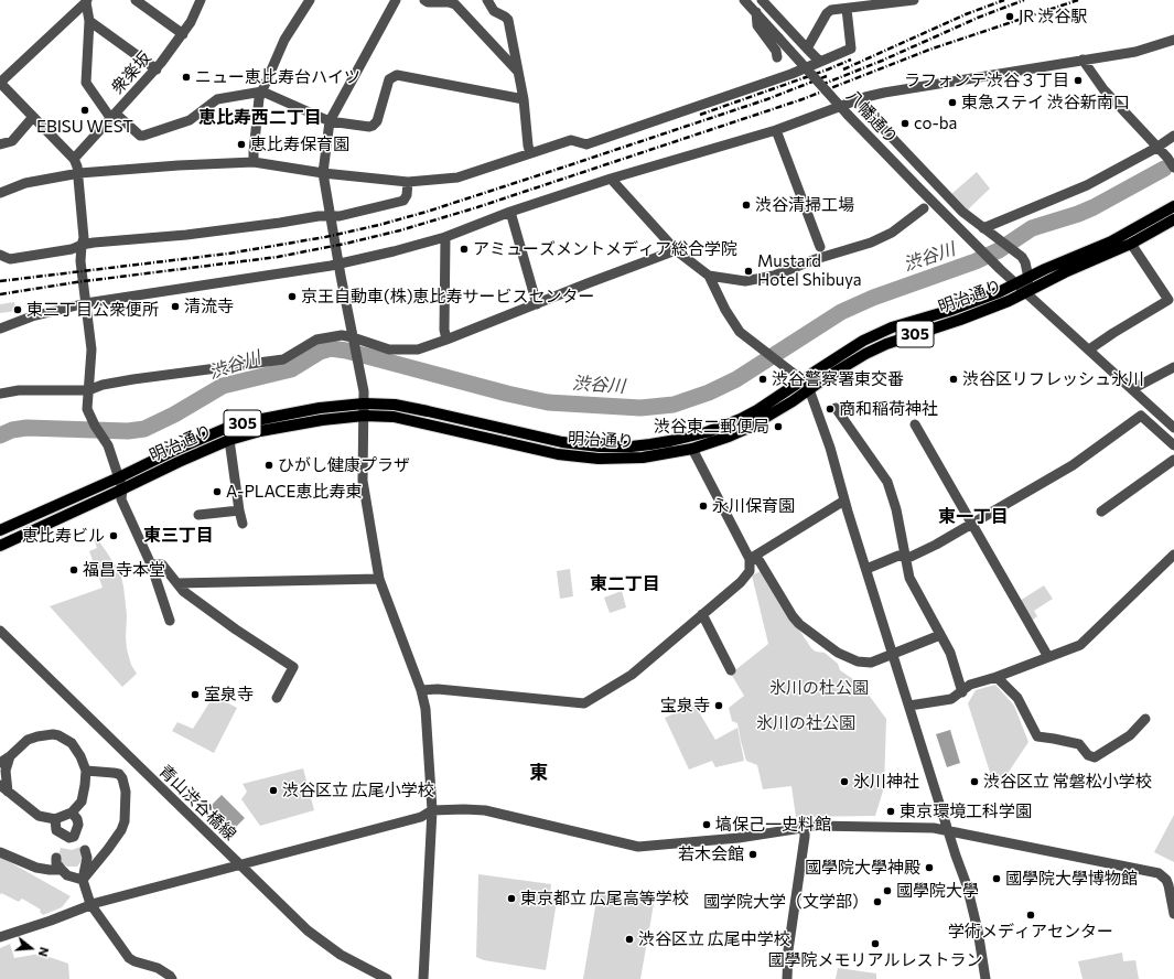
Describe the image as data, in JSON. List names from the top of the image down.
{
  "streets": {
    "main road": ["明治通り", "305"],
    "street": ["衆楽坂", "八幡通り", "青山渋谷橋線"]
  },
  "crossings": [
    ["八幡通り", "明治通り"]
  ],
  "districts": [
    "恵比寿西二丁目",
    "東一丁目",
    "東三丁目",
    "東二丁目",
    "東"
  ],
  "water": ["渋谷川"],
  "parks": ["氷川の杜公園", "氷川の社公園"],
  "places": [
    "JR 渋谷駅",
    "ニュー恵比寿台ハイツ",
    "ラフォンテ渋谷３丁目",
    "東急ステイ 渋谷新南口",
    "EBISU WEST",
    "co-ba",
    "恵比寿保育園",
    "渋谷清掃工場",
    "アミューズメントメディア総合学院",
    "Mustard Hotel Shibuya",
    "京王自動車(株)恵比寿サービスセンター",
    "清流寺",
    "東三丁目公衆便所",
    "渋谷警察署東交番",
    "渋谷区リフレッシュ氷川",
    "商和稲荷神社",
    "渋谷東二郵便局",
    "ひがし健康プラザ",
    "A-PLACE恵比寿東",
    "永川保育園",
    "恵比寿ビル",
    "福昌寺本堂",
    "室泉寺",
    "宝泉寺",
    "氷川神社",
    "渋谷区立 常磐松小学校",
    "渋谷区立 広尾小学校",
    "東京環境工科学園",
    "塙保己一史料館",
    "若木会館",
    "國學院大學神殿",
    "國學院大學博物館",
    "國學院大學",
    "東京都立 広尾高等学校",
    "國学院大学（文学部）",
    "学術メディアセンター",
    "渋谷区立 広尾中学校",
    "國學院メモリアルレストラン"
  ],
  "north": "right"
}
